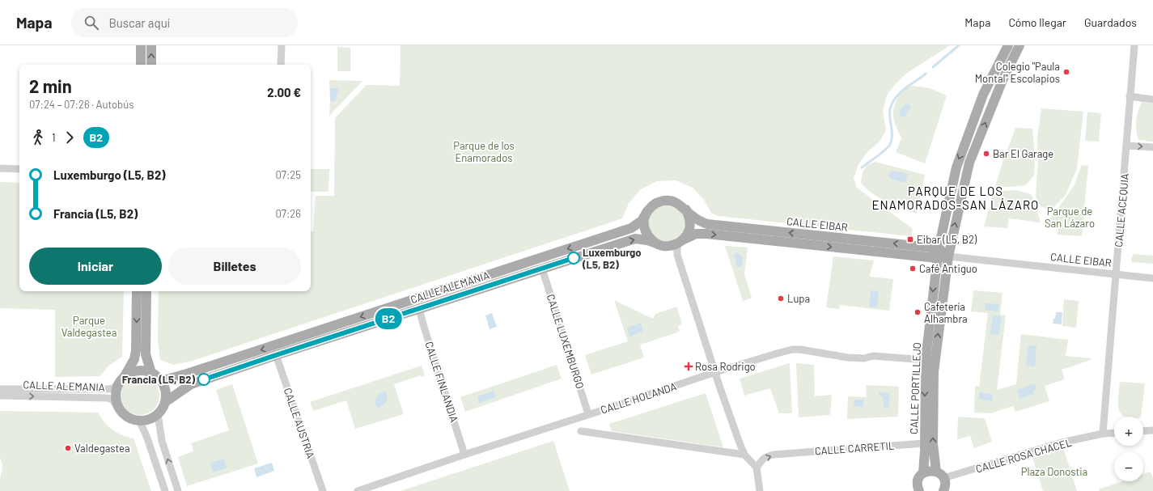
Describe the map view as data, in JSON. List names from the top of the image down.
{
  "streets": {
    "main road": ["CALLE EIBAR", "CALLE ALEMANIA", "CALLE PORTILLEJO"],
    "street": [
      "CALLE ACEQUIA",
      "CALLE LUXEMBURGO",
      "CALLE FINLANDIA",
      "CALLE HOLANDA",
      "CALLE AUSTRIA",
      "CALLE CARRETIL",
      "CALLE ROSA CHACEL"
    ]
  },
  "crossings": [
    ["CALLE ACEQUIA", "CALLE EIBAR"],
    ["CALLE ACEQUIA", "CALLE ROSA CHACEL"],
    ["CALLE EIBAR", "CALLE ALEMANIA"],
    ["CALLE EIBAR", "CALLE PORTILLEJO"],
    ["CALLE ALEMANIA", "CALLE LUXEMBURGO"],
    ["CALLE ALEMANIA", "CALLE FINLANDIA"],
    ["CALLE ALEMANIA", "CALLE AUSTRIA"],
    ["CALLE LUXEMBURGO", "CALLE HOLANDA"],
    ["CALLE FINLANDIA", "CALLE HOLANDA"],
    ["CALLE PORTILLEJO", "CALLE HOLANDA"],
    ["CALLE PORTILLEJO", "CALLE CARRETIL"],
    ["CALLE PORTILLEJO", "CALLE ROSA CHACEL"]
  ],
  "one_way": ["CALLE CARRETIL"],
  "districts": ["PARQUE DE LOS ENAMORADOS-SAN LÁZARO"],
  "parks": [
    "Parque de los Enamorados",
    "Parque de San Lázaro",
    "Parque Valdegastea",
    "Plaza Donostia"
  ],
  "places": {
    "other": [
      "Colegio \"Paula Montal\" Escolapios",
      "Bar El Garage",
      "Luxemburgo (L5, B2)",
      "Café Antiguo",
      "Lupa",
      "Cafetería Alhambra",
      "Francia (L5, B2)",
      "Valdegastea"
    ],
    "transit": ["Eibar (L5, B2)"],
    "health": ["Rosa Rodrigo"]
  },
  "lines": ["bus line B2"],
  "page": {
    "header": "Mapa",
    "search": "Buscar aquí",
    "nav": ["Mapa", "Cómo llegar", "Guardados"],
    "on_map": "B2",
    "heading": ["2 min", "07:24 – 07:26 · Autobús", "2.00 €"],
    "legs": ["1", "B2"],
    "list": [
      {
        "name": "Luxemburgo (L5, B2)",
        "value": "07:25"
      },
      {
        "name": "Francia (L5, B2)",
        "value": "07:26"
      }
    ],
    "buttons": ["Iniciar", "Billetes"],
    "map_buttons": ["+", "−"]
  }
}
